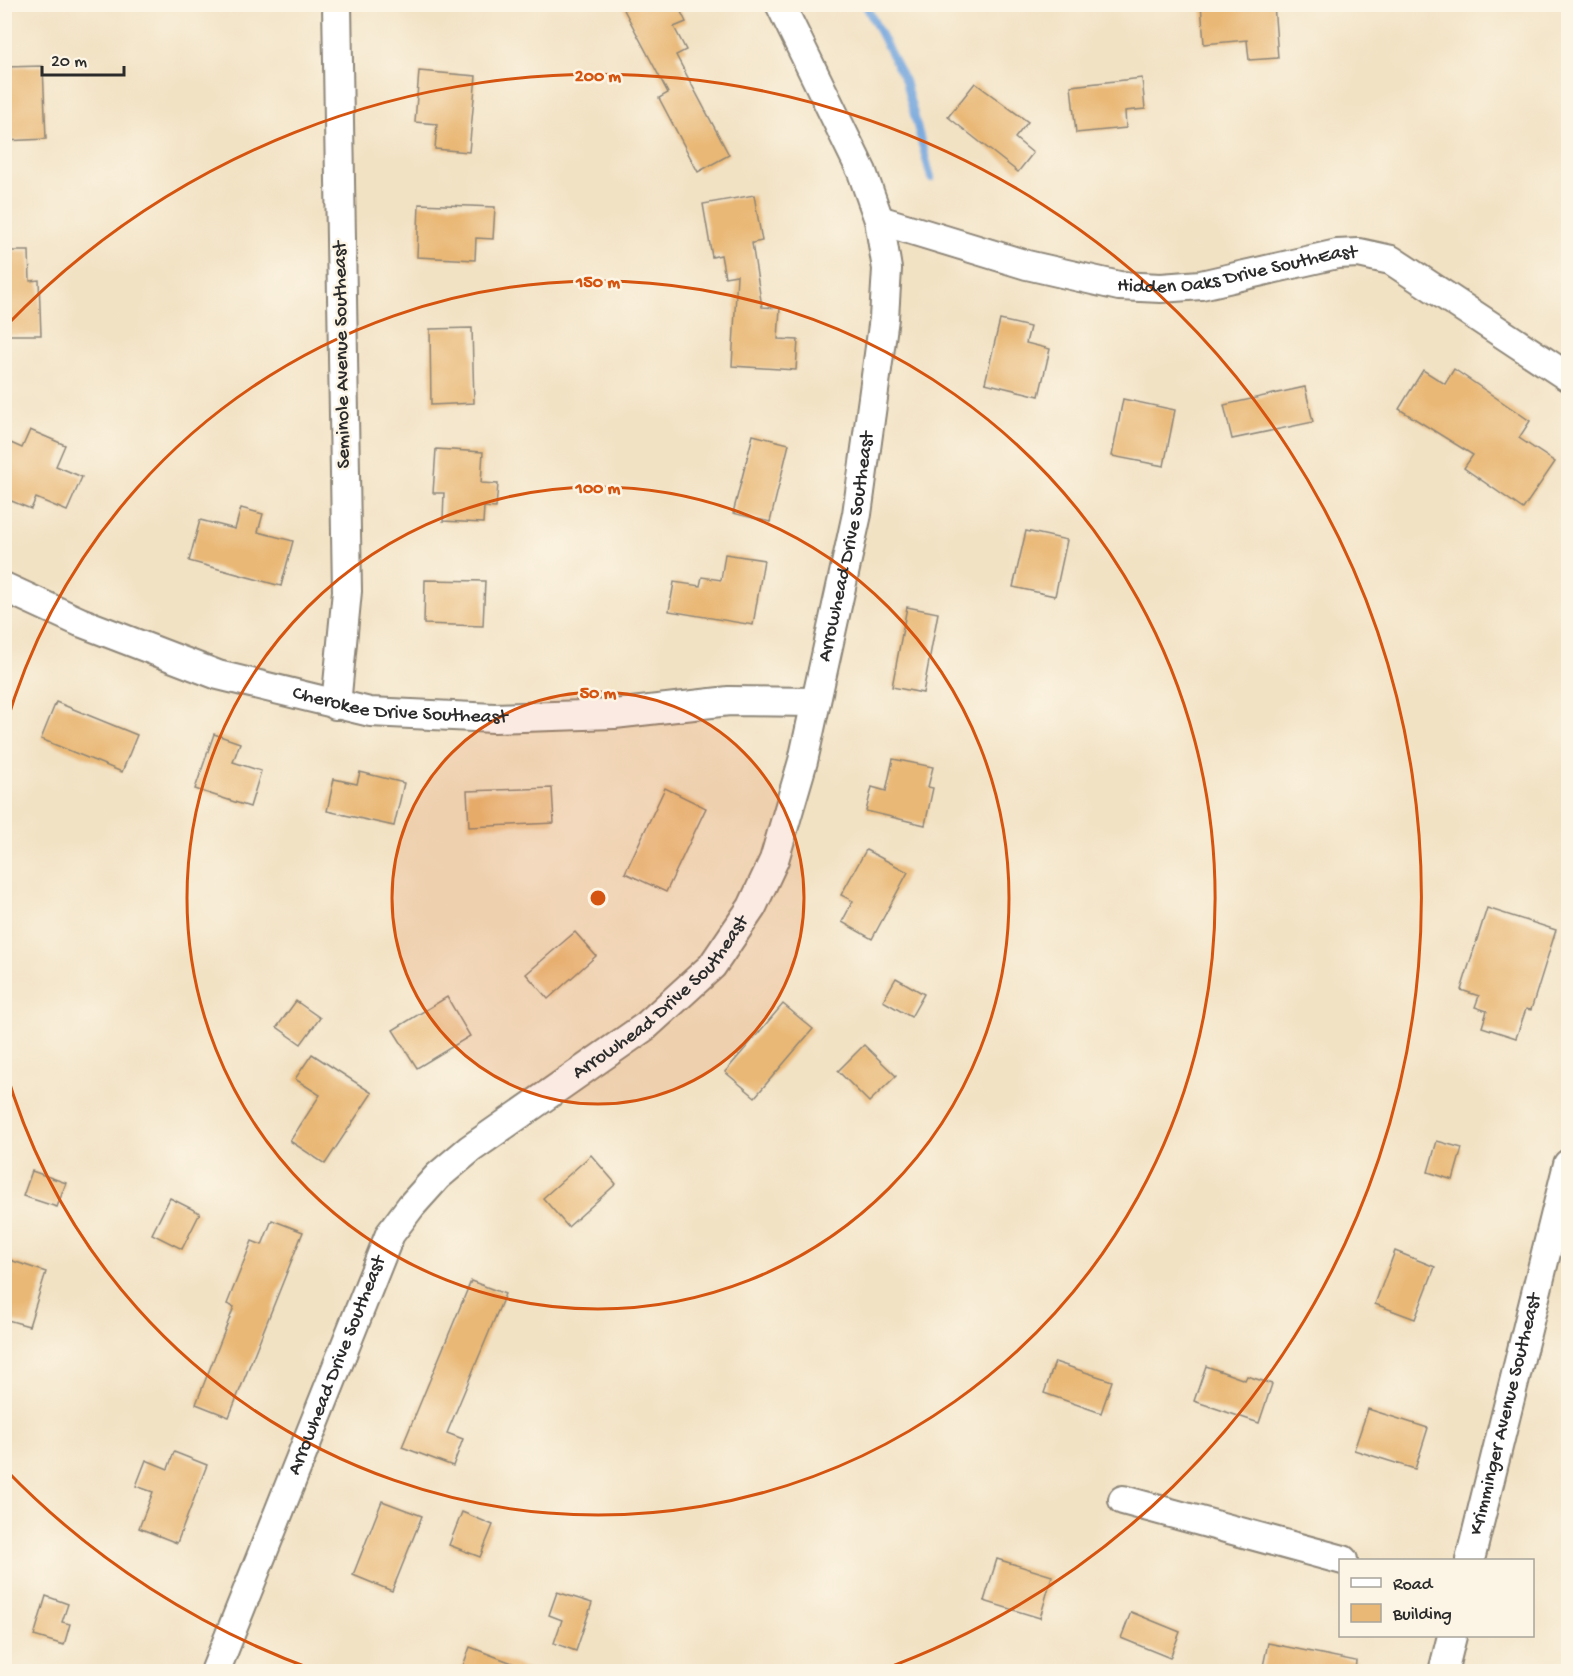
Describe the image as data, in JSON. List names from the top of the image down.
{
  "streets": {
    "street": [
      "Hidden Oaks Drive SouthEast",
      "Seminole Avenue Southeast",
      "Arrowhead Drive Southeast",
      "Cherokee Drive Southeast",
      "Krimminger Avenue Southeast"
    ]
  },
  "crossings": [
    ["Hidden Oaks Drive SouthEast", "Arrowhead Drive Southeast"],
    ["Seminole Avenue Southeast", "Cherokee Drive Southeast"],
    ["Arrowhead Drive Southeast", "Cherokee Drive Southeast"]
  ],
  "legend": ["Road", "Building"],
  "scale_bar": "20 m",
  "rings": [
    "200 m",
    "150 m",
    "100 m",
    "50 m"
  ]
}
